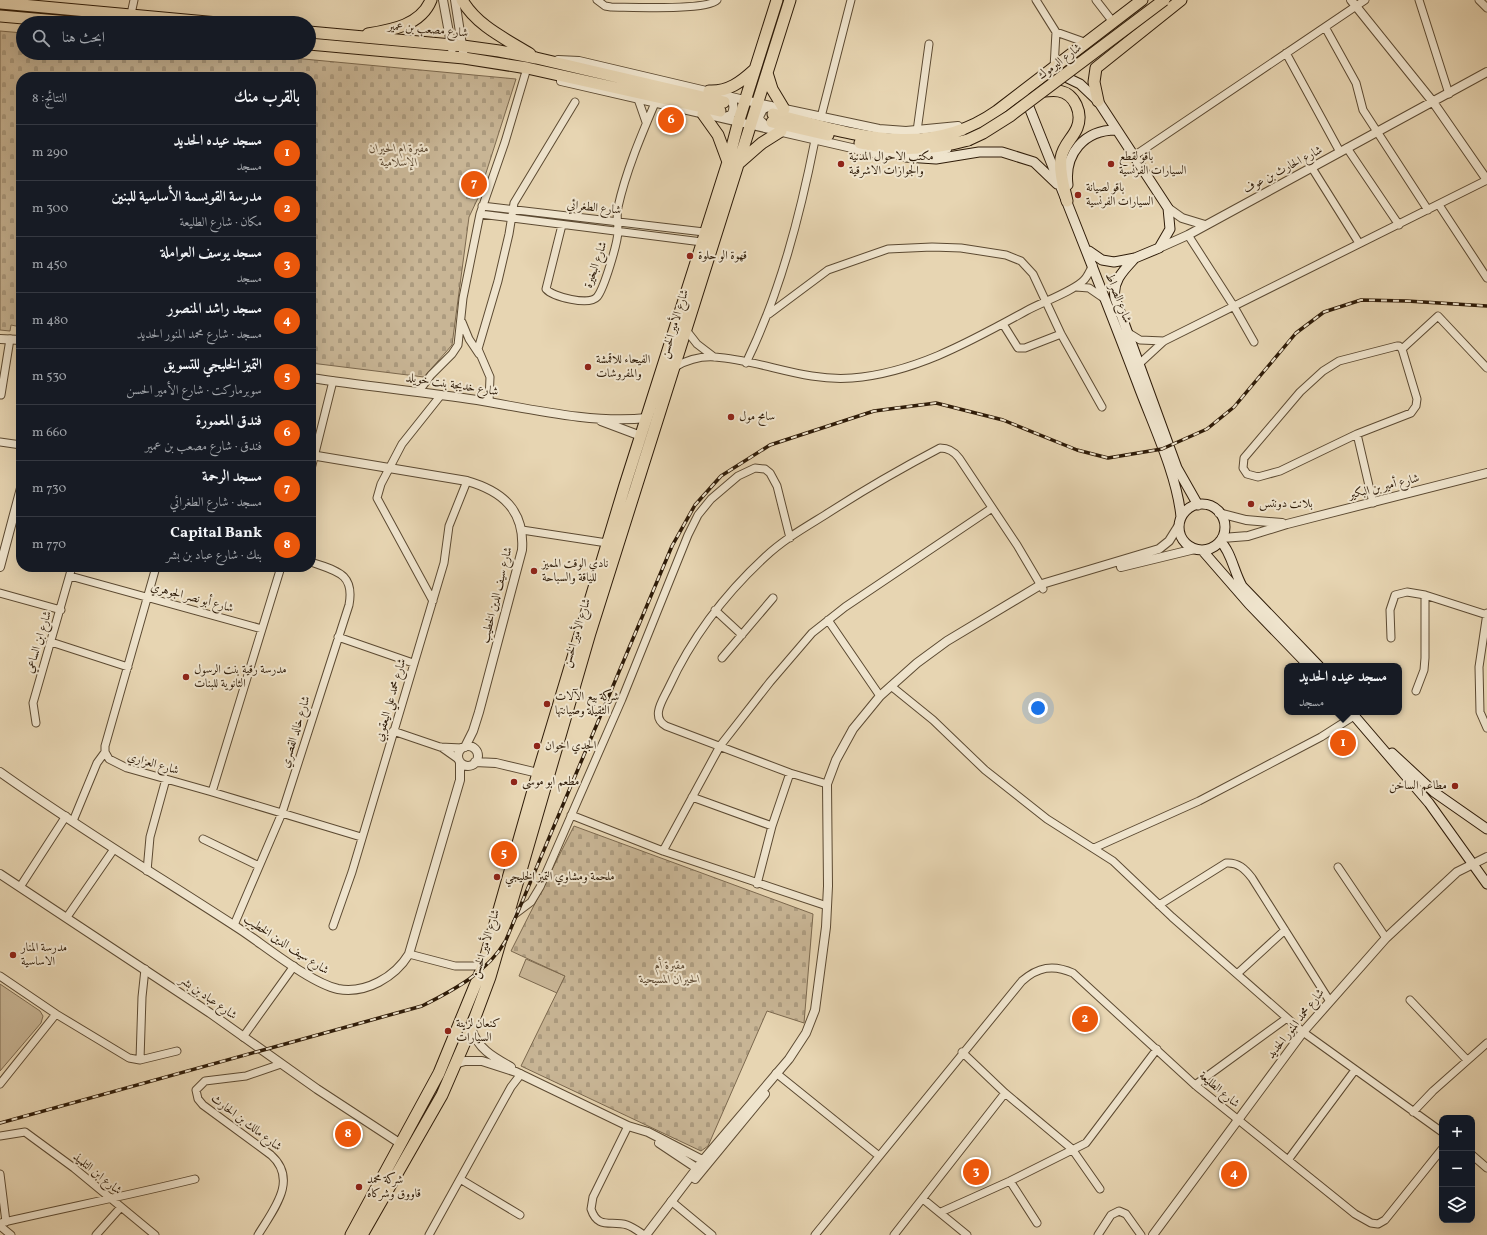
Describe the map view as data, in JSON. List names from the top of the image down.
{
  "streets": {
    "highway": ["شارع مصعب بن عمير", "شارع اليرموك", "شارع الأمير الحسن"],
    "main road": ["شارع الحارث بن عوف", "شارع الصراط"],
    "street": [
      "شارع الطغرائي",
      "شارع البخيرة",
      "شارع خديجة بنت خويلد",
      "شارع أمير بن البكير",
      "شارع سيف الدين الخطيب",
      "شارع أبو نصر الجوهري",
      "شارع ابن الساعي",
      "شارع محمد علي اليعقوبي",
      "شارع خالد القصري",
      "شارع العزاري",
      "شارع عباد بن بشر",
      "شارع محمد المنور الحديد",
      "شارع الطليعة",
      "شارع مالك بن الحارث",
      "شارع ابن التلميذ"
    ]
  },
  "crossings": [
    ["شارع مصعب بن عمير", "شارع اليرموك"],
    ["شارع مصعب بن عمير", "شارع البخيرة"],
    ["شارع مصعب بن عمير", "شارع الأمير الحسن"],
    ["شارع اليرموك", "شارع الصراط"],
    ["شارع اليرموك", "شارع الأمير الحسن"],
    ["شارع الحارث بن عوف", "شارع الصراط"],
    ["شارع الطغرائي", "شارع البخيرة"],
    ["شارع الطغرائي", "شارع الأمير الحسن"],
    ["شارع الصراط", "شارع أمير بن البكير"],
    ["شارع الأمير الحسن", "شارع خديجة بنت خويلد"],
    ["شارع الأمير الحسن", "شارع عباد بن بشر"],
    ["شارع سيف الدين الخطيب", "شارع محمد علي اليعقوبي"],
    ["شارع سيف الدين الخطيب", "شارع خالد القصري"],
    ["شارع أبو نصر الجوهري", "شارع ابن الساعي"],
    ["شارع محمد علي اليعقوبي", "شارع العزاري"],
    ["شارع خالد القصري", "شارع العزاري"],
    ["شارع عباد بن بشر", "شارع مالك بن الحارث"],
    ["شارع محمد المنور الحديد", "شارع الطليعة"]
  ],
  "parks": ["مقبرة ام الحيران الإسلامية", "مقبرة أم الحيران المسيحية"],
  "places": [
    "مكتب الاحوال المدنية والجوازات الاشرقية",
    "باقو لقطع السيارات الفرنسية",
    "باقو لصيانة السيارات الفرنسية",
    "قهوة الو حلوة",
    "الفيحاء للاقمشة والمفروشات",
    "سامح مول",
    "بلانت دونتس",
    "نادي الوقت المميز للياقة والسباحة",
    "مدرسة رقية بنت الرسول الثانوية للبنات",
    "شركة بيع الآلات الثقيلة وصيانتها",
    "الجدي اخوان",
    "مطعم ابو موسى",
    "مطاعم الساخن",
    "ملحمة ومشاوي التميز الخليجي",
    "مدرسة المنار الاساسية",
    "كنعان لزينة السيارات",
    "شركة محمد قاووق وشركاه"
  ],
  "page": {
    "search": "ابحث هنا",
    "heading": ["بالقرب منك", "النتائج: 8"],
    "pins": [
      "6",
      "7",
      "1",
      "5",
      "2",
      "8",
      "3",
      "4"
    ],
    "list": [
      {
        "mark": "1",
        "name": "مسجد عيده الحديد",
        "note": "مسجد",
        "value": "290 m"
      },
      {
        "mark": "2",
        "name": "مدرسة القويسمة الأساسية للبنين",
        "note": "مكان · شارع الطليعة",
        "value": "300 m"
      },
      {
        "mark": "3",
        "name": "مسجد يوسف العواملة",
        "note": "مسجد",
        "value": "450 m"
      },
      {
        "mark": "4",
        "name": "مسجد راشد المنصور",
        "note": "مسجد · شارع محمد المنور الحديد",
        "value": "480 m"
      },
      {
        "mark": "5",
        "name": "التميز الخليجي للتسويق",
        "note": "سوبرماركت · شارع الأمير الحسن",
        "value": "530 m"
      },
      {
        "mark": "6",
        "name": "فندق المعمورة",
        "note": "فندق · شارع مصعب بن عمير",
        "value": "660 m"
      },
      {
        "mark": "7",
        "name": "مسجد الرحمة",
        "note": "مسجد · شارع الطغرائي",
        "value": "730 m"
      },
      {
        "mark": "8",
        "name": "Capital Bank",
        "note": "بنك · شارع عباد بن بشر",
        "value": "770 m"
      }
    ],
    "popup": ["مسجد عيده الحديد", "مسجد"],
    "map_buttons": ["+", "−"]
  }
}
